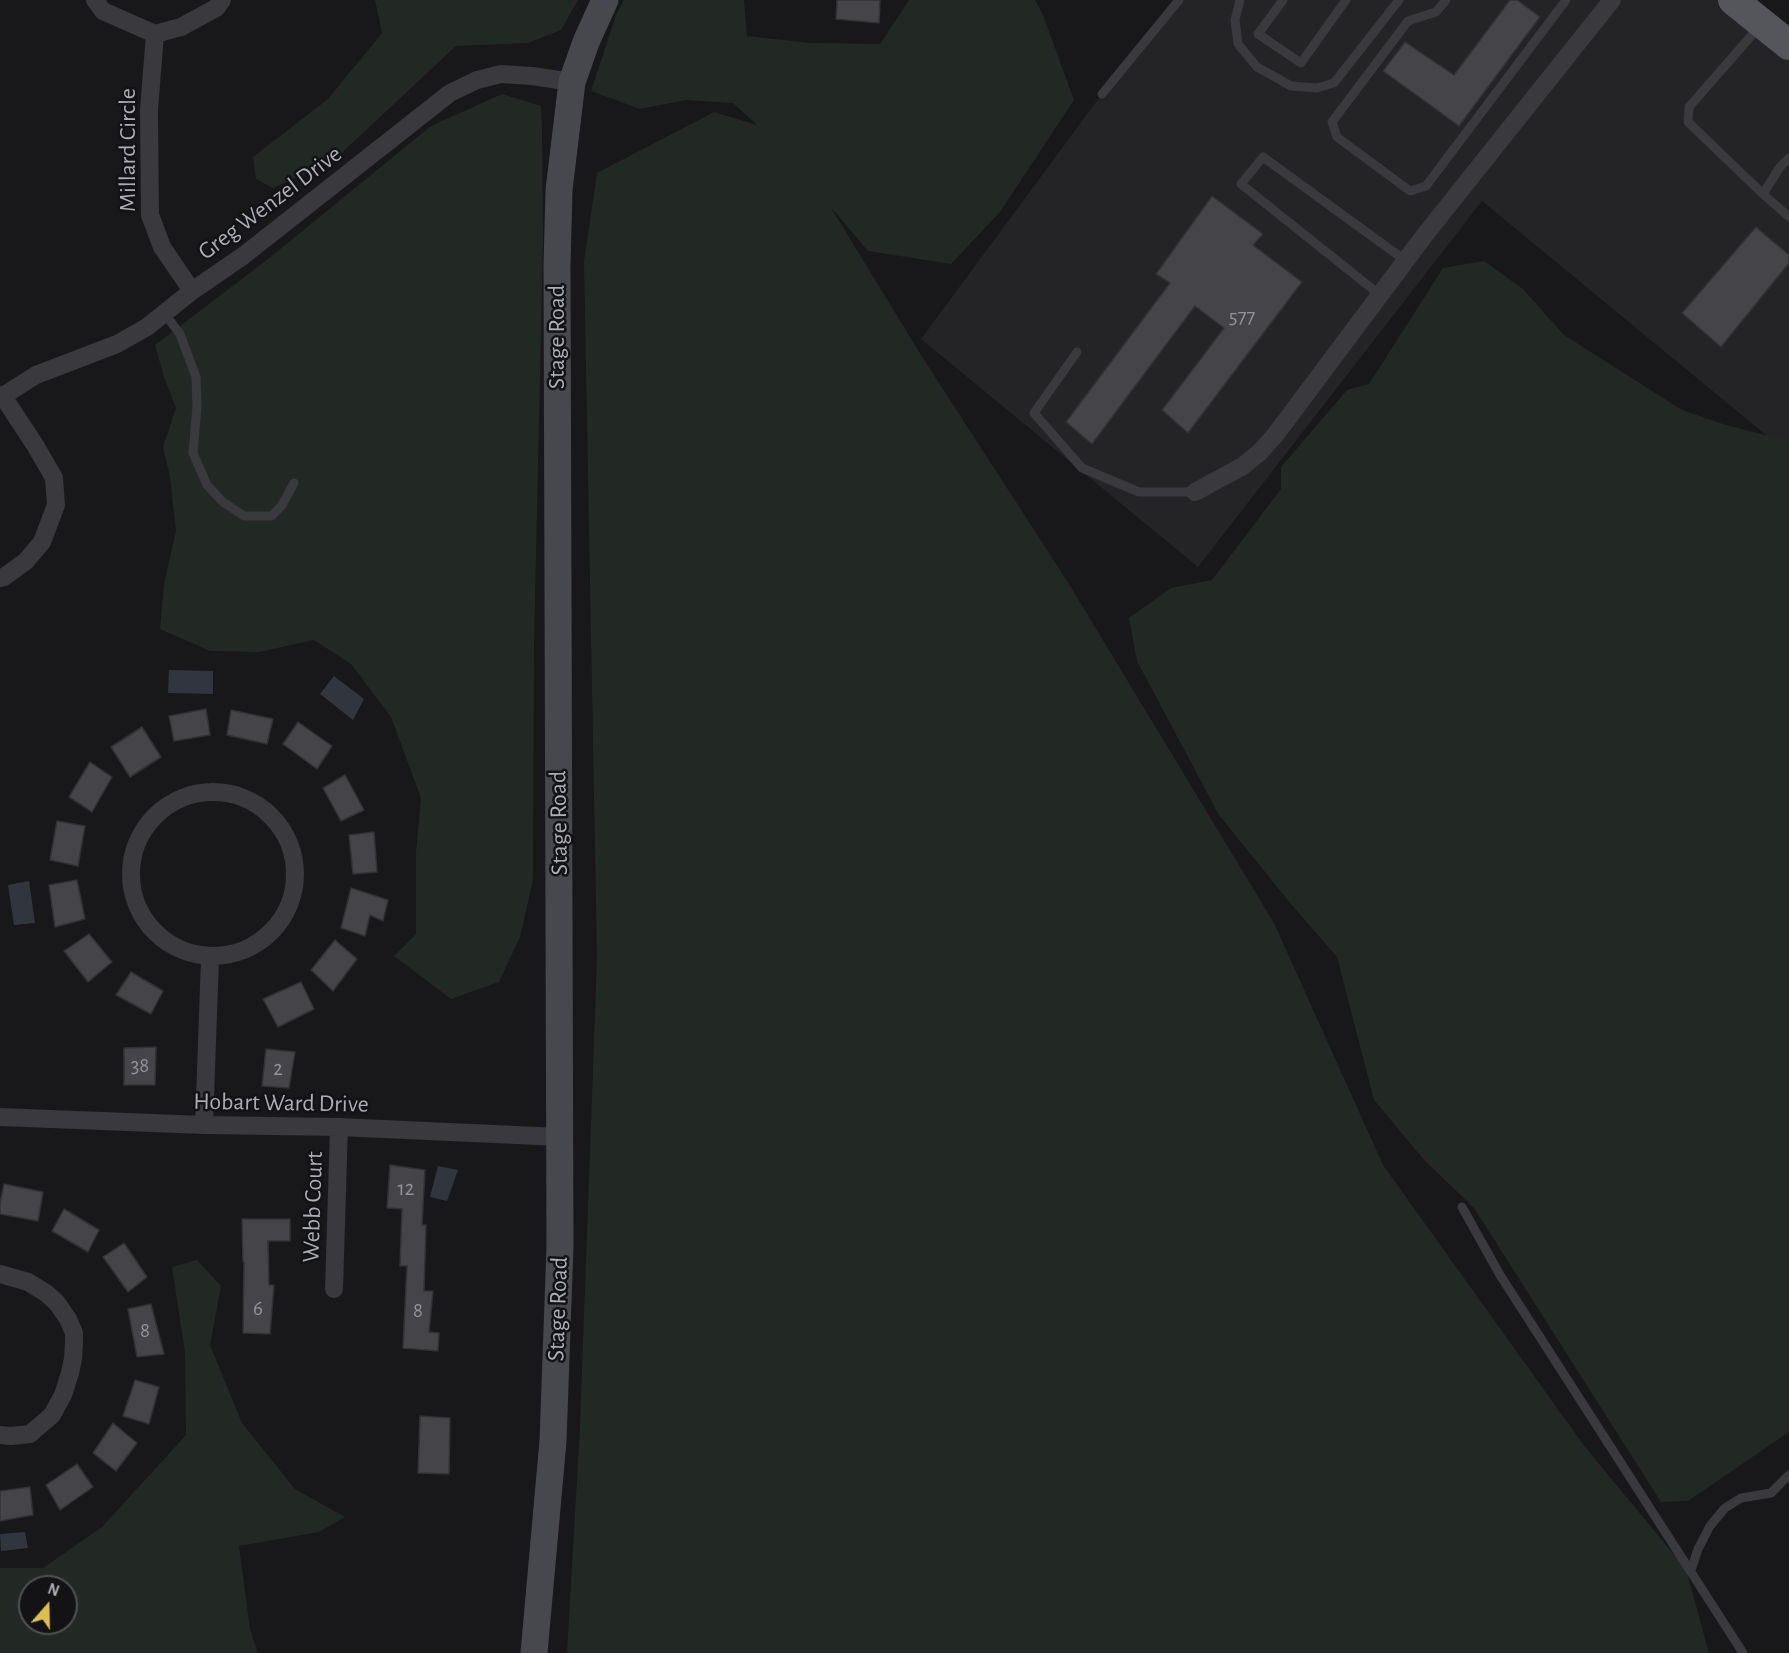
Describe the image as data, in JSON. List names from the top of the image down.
{
  "streets": {
    "street": [
      "Millard Circle",
      "Greg Wenzel Drive",
      "Stage Road",
      "Hobart Ward Drive",
      "Webb Court"
    ]
  },
  "crossings": [
    ["Millard Circle", "Greg Wenzel Drive"],
    ["Greg Wenzel Drive", "Stage Road"],
    ["Stage Road", "Hobart Ward Drive"],
    ["Hobart Ward Drive", "Webb Court"]
  ],
  "house_numbers": [
    "577",
    "38",
    "2",
    "12",
    "6",
    "8",
    "8"
  ],
  "north": "top"
}
